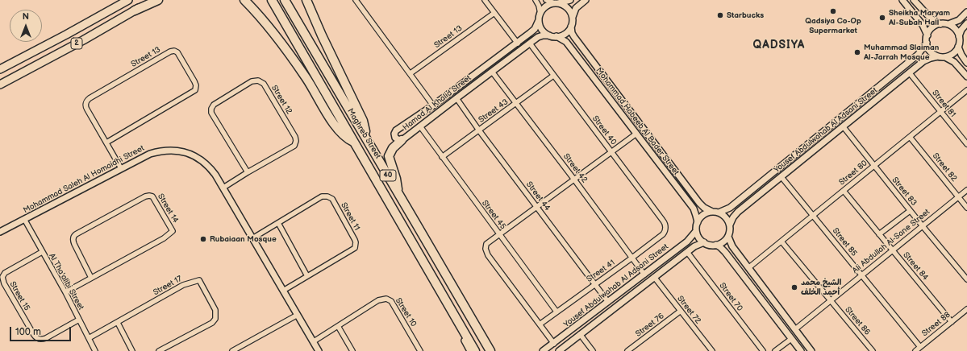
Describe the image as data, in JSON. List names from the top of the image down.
{
  "streets": {
    "highway": ["Maghreb Street", "40"],
    "main road": ["2"],
    "street": [
      "Street 13",
      "Street 12",
      "Hamad Al Khalid Street",
      "Street 81",
      "Street 43",
      "Mohammad Habeeb Al Bader Street",
      "Street 40",
      "Yousef Abdulwahab Al Adsani Street",
      "Street 82",
      "Street 42",
      "Street 80",
      "Mohammad Saleh Al Homaidhi Street",
      "Street 83",
      "Street 44",
      "Street 14",
      "Street 45",
      "Street 11",
      "Ali Abdullah Al-Sane Street",
      "Street 85",
      "Street 84",
      "Street 41",
      "Al Tha'alibi Street",
      "Street 17",
      "Street 15",
      "Street 70",
      "Street 72",
      "Street 10",
      "Street 86",
      "Street 88",
      "Street 76"
    ]
  },
  "crossings": [
    ["Street 13", "Mohammad Saleh Al Homaidhi Street"],
    ["Street 12", "Mohammad Saleh Al Homaidhi Street"],
    ["Hamad Al Khalid Street", "Mohammad Habeeb Al Bader Street"],
    ["Hamad Al Khalid Street", "Street 40"],
    ["Hamad Al Khalid Street", "Street 42"],
    ["Hamad Al Khalid Street", "Street 44"],
    ["Hamad Al Khalid Street", "Street 45"],
    ["Street 81", "Yousef Abdulwahab Al Adsani Street"],
    ["Street 81", "Street 80"],
    ["Street 43", "Street 40"],
    ["Street 43", "Street 42"],
    ["Street 43", "Street 44"],
    ["Street 43", "Street 45"],
    ["Mohammad Habeeb Al Bader Street", "Yousef Abdulwahab Al Adsani Street"],
    ["Street 40", "Street 41"],
    ["Yousef Abdulwahab Al Adsani Street", "Street 42"],
    ["Yousef Abdulwahab Al Adsani Street", "Street 83"],
    ["Yousef Abdulwahab Al Adsani Street", "Street 44"],
    ["Yousef Abdulwahab Al Adsani Street", "Street 85"],
    ["Yousef Abdulwahab Al Adsani Street", "Street 70"],
    ["Yousef Abdulwahab Al Adsani Street", "Street 72"],
    ["Street 82", "Street 80"],
    ["Street 82", "Ali Abdullah Al-Sane Street"],
    ["Street 42", "Street 41"],
    ["Street 80", "Street 83"],
    ["Street 80", "Street 85"],
    ["Street 80", "Street 84"],
    ["Street 80", "Street 86"],
    ["Mohammad Saleh Al Homaidhi Street", "Street 11"],
    ["Mohammad Saleh Al Homaidhi Street", "Al Tha'alibi Street"],
    ["Mohammad Saleh Al Homaidhi Street", "Street 10"],
    ["Street 83", "Ali Abdullah Al-Sane Street"],
    ["Street 44", "Street 41"],
    ["Street 14", "Al Tha'alibi Street"],
    ["Street 45", "Street 41"],
    ["Ali Abdullah Al-Sane Street", "Street 85"],
    ["Ali Abdullah Al-Sane Street", "Street 84"],
    ["Ali Abdullah Al-Sane Street", "Street 86"],
    ["Street 85", "Street 88"],
    ["Street 84", "Street 88"],
    ["Al Tha'alibi Street", "Street 17"],
    ["Al Tha'alibi Street", "Street 15"],
    ["Street 72", "Street 76"]
  ],
  "districts": ["QADSIYA"],
  "places": [
    "Qadsiya Co-Op Supermarket",
    "Starbucks",
    "Sheikha Maryam Al-Subah Hall",
    "Muhammad Slaiman Al-Jarrah Mosque",
    "Rubaiaan Mosque",
    "الشيخ محمد أحمد الخلف"
  ],
  "scale_bar": "100 m",
  "north": "top"
}
